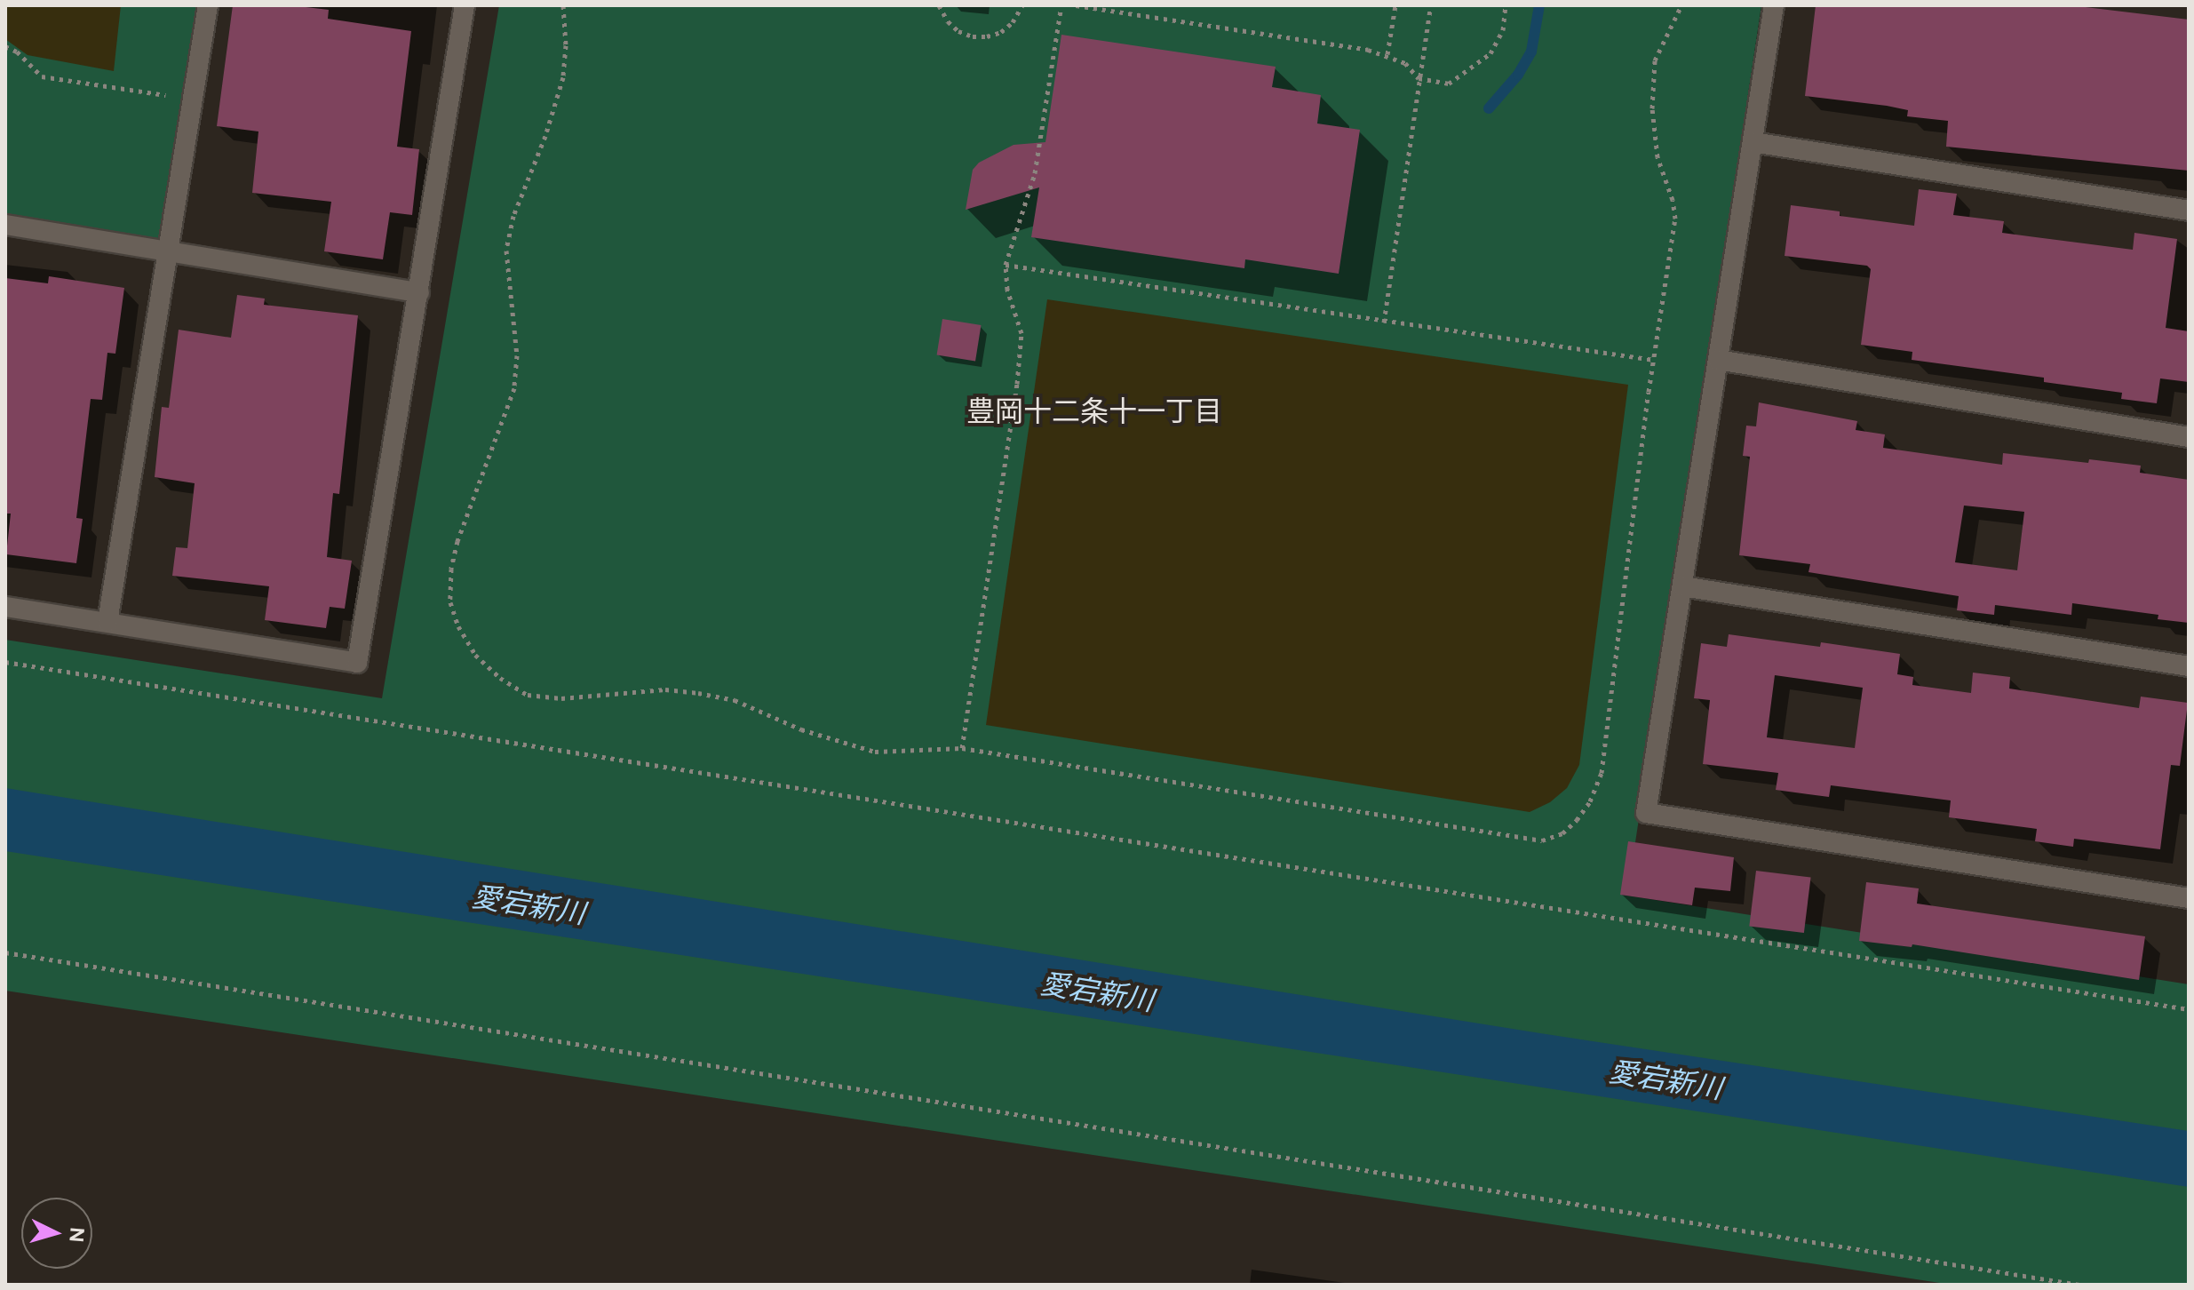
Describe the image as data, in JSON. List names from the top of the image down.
{
  "districts": ["豊岡十二条十一丁目"],
  "water": ["愛宕新川"],
  "north": "right"
}
